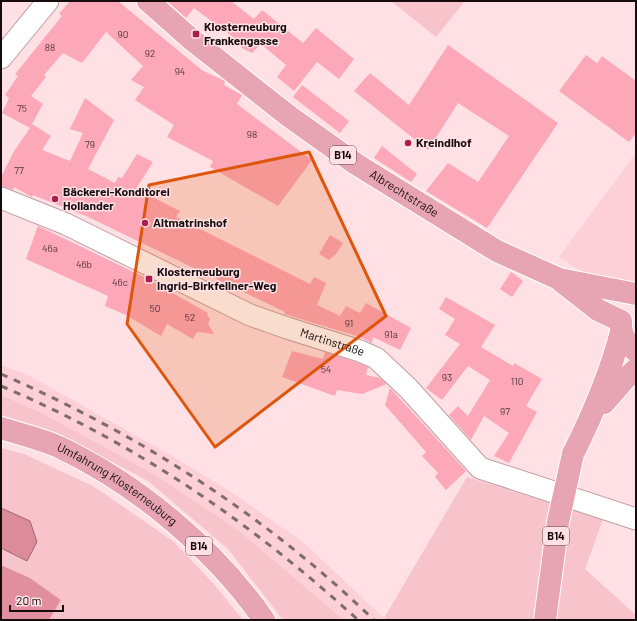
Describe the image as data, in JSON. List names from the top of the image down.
{
  "streets": {
    "main road": ["B14", "Albrechtstraße", "Umfahrung Klosterneuburg"],
    "street": ["Martinstraße"]
  },
  "crossings": [
    ["B14", "Albrechtstraße"]
  ],
  "places": {
    "transit": ["Klosterneuburg Frankengasse", "Klosterneuburg Ingrid-Birkfellner-Weg"],
    "other": ["Kreindlhof", "Bäckerei-Konditorei Hollander", "Altmatrinshof"]
  },
  "house_numbers": [
    "90",
    "88",
    "92",
    "94",
    "75",
    "98",
    "79",
    "77",
    "46a",
    "46b",
    "46c",
    "50",
    "52",
    "91",
    "91a",
    "54",
    "93",
    "110",
    "97"
  ],
  "scale_bar": "20 m"
}
